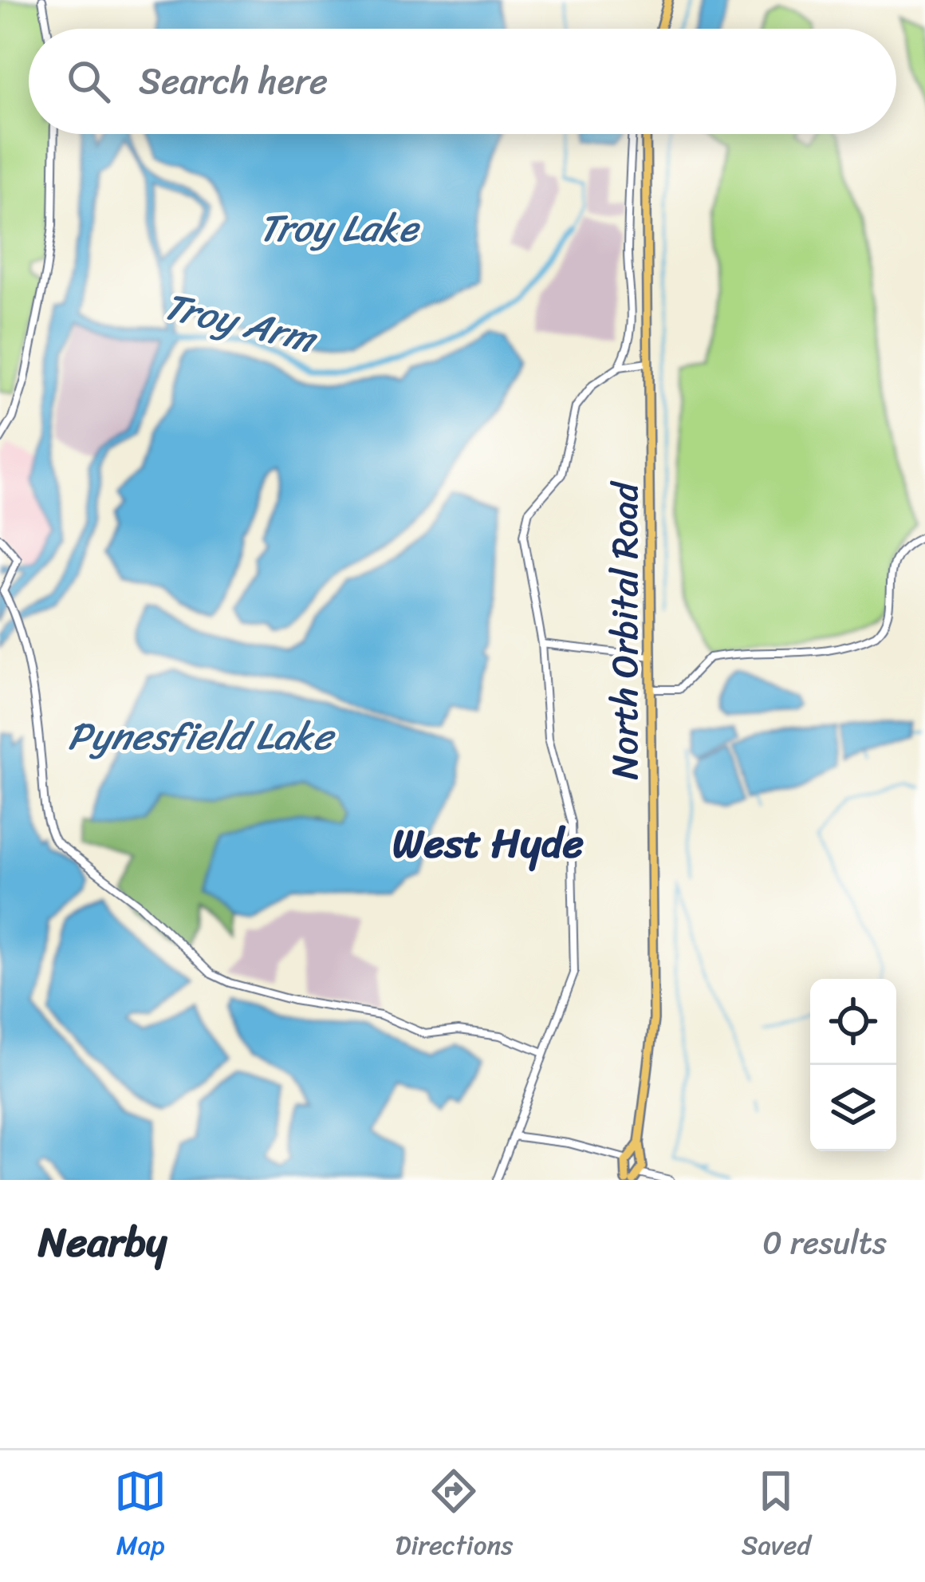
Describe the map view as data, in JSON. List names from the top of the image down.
{
  "streets": {
    "main road": ["North Orbital Road"]
  },
  "districts": ["West Hyde"],
  "water": ["Troy Lake", "Troy Arm", "Pynesfield Lake"],
  "page": {
    "search": "Search here",
    "heading": ["Nearby", "0 results"],
    "nav": ["Map", "Directions", "Saved"]
  }
}
